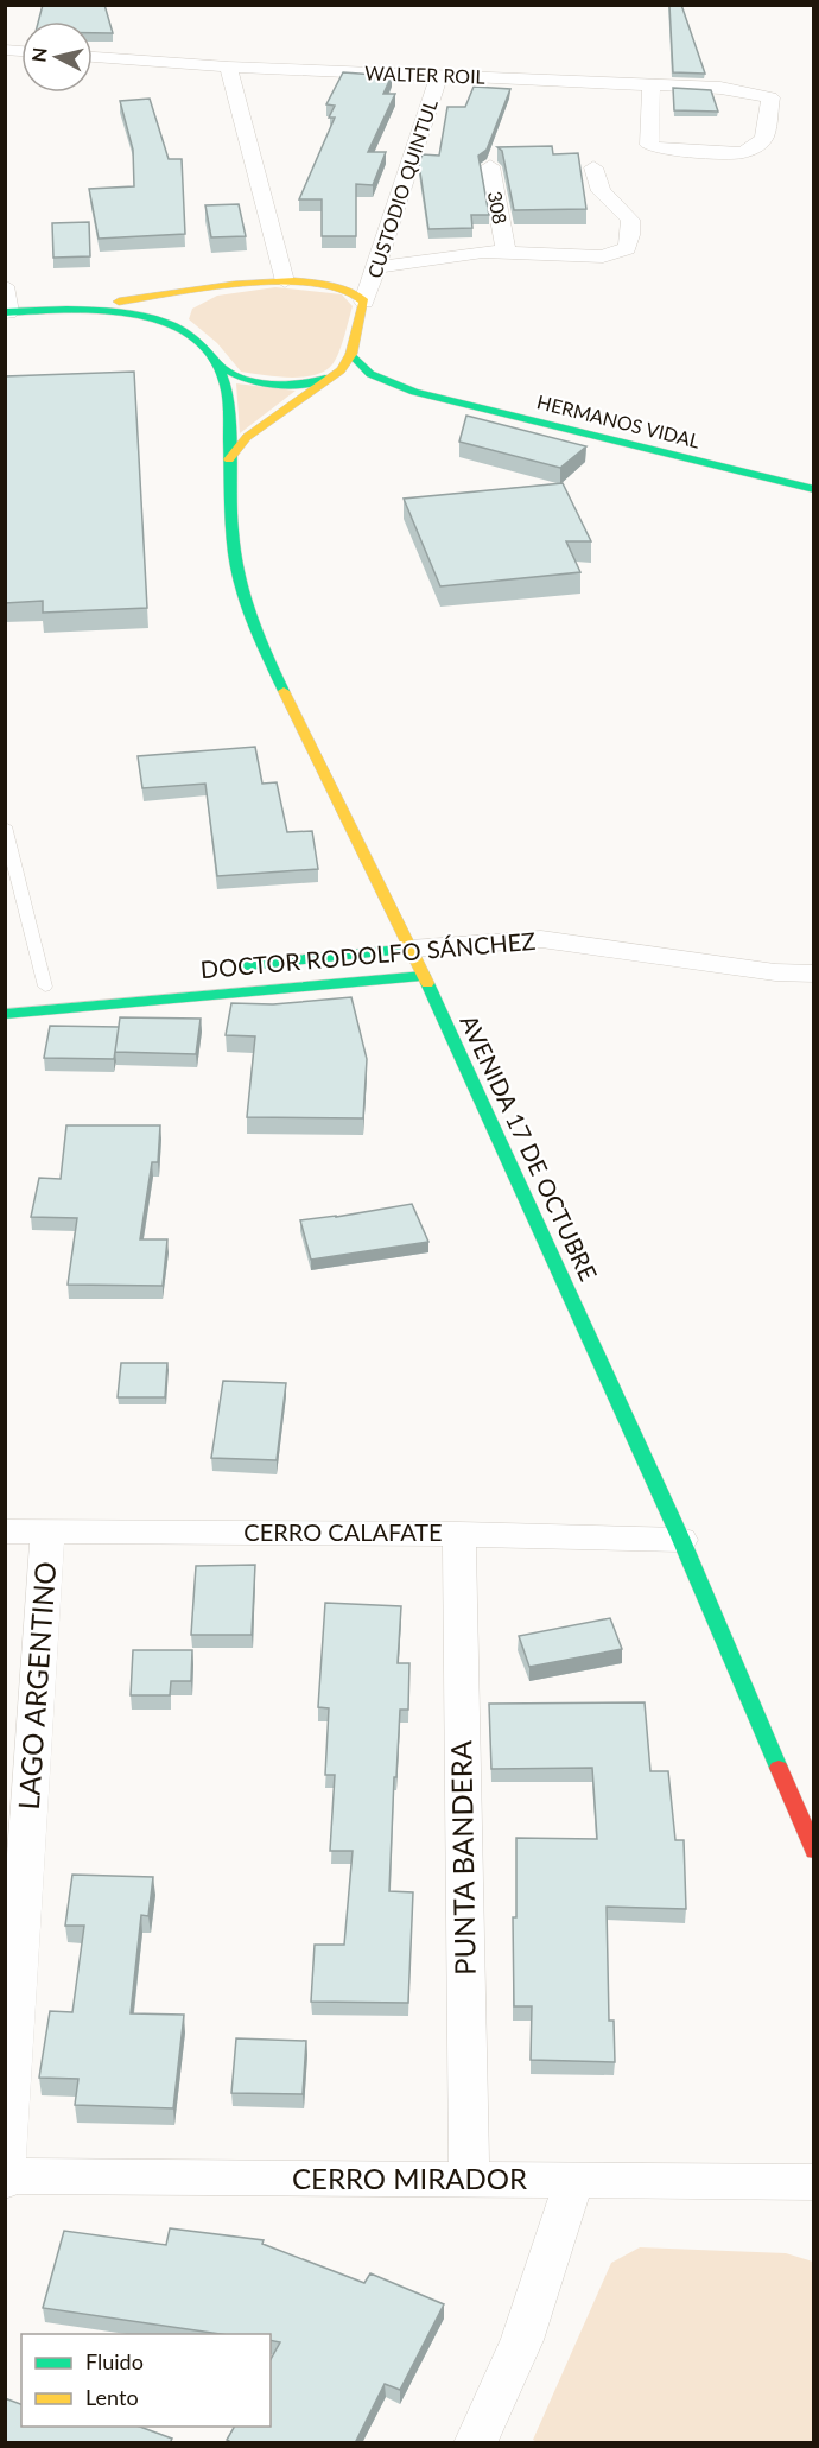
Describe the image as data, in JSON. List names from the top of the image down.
{
  "streets": {
    "main road": ["HERMANOS VIDAL", "DOCTOR RODOLFO SÁNCHEZ", "AVENIDA 17 DE OCTUBRE"],
    "street": [
      "WALTER ROIL",
      "CUSTODIO QUINTUL",
      "308",
      "CERRO CALAFATE",
      "LAGO ARGENTINO",
      "PUNTA BANDERA",
      "CERRO MIRADOR"
    ]
  },
  "crossings": [
    ["WALTER ROIL", "CUSTODIO QUINTUL"],
    ["HERMANOS VIDAL", "AVENIDA 17 DE OCTUBRE"],
    ["DOCTOR RODOLFO SÁNCHEZ", "AVENIDA 17 DE OCTUBRE"],
    ["AVENIDA 17 DE OCTUBRE", "CERRO CALAFATE"],
    ["CERRO CALAFATE", "LAGO ARGENTINO"],
    ["CERRO CALAFATE", "PUNTA BANDERA"],
    ["LAGO ARGENTINO", "CERRO MIRADOR"],
    ["PUNTA BANDERA", "CERRO MIRADOR"]
  ],
  "legend": ["Fluido", "Lento"],
  "north": "left"
}
